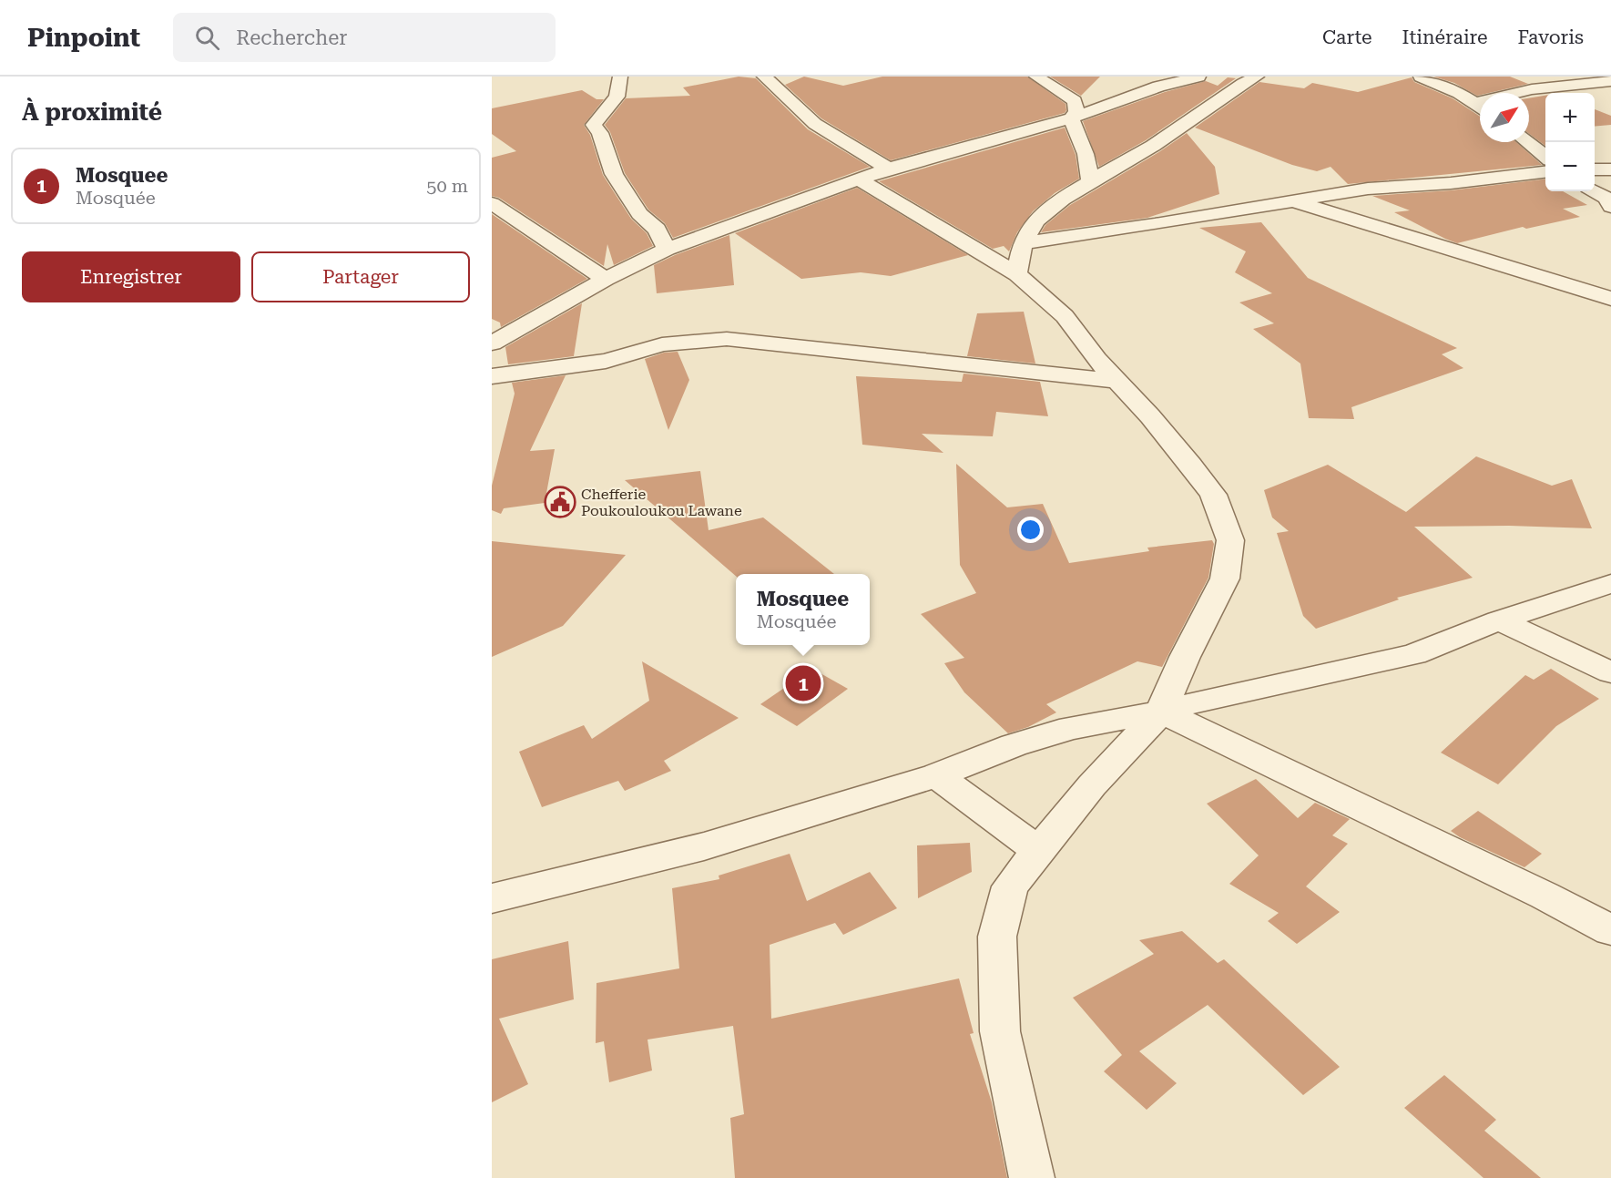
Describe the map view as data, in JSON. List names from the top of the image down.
{
  "places": {
    "public building": ["Chefferie Poukouloukou Lawane"]
  },
  "north": "top right",
  "page": {
    "header": "Pinpoint",
    "search": "Rechercher",
    "nav": ["Carte", "Itinéraire", "Favoris"],
    "heading": "À proximité",
    "map_buttons": ["+", "−"],
    "list": [
      {
        "mark": "1",
        "name": "Mosquee",
        "note": "Mosquée",
        "value": "50 m"
      }
    ],
    "buttons": ["Enregistrer", "Partager"],
    "popup": ["Mosquee", "Mosquée"],
    "pins": "1"
  }
}
